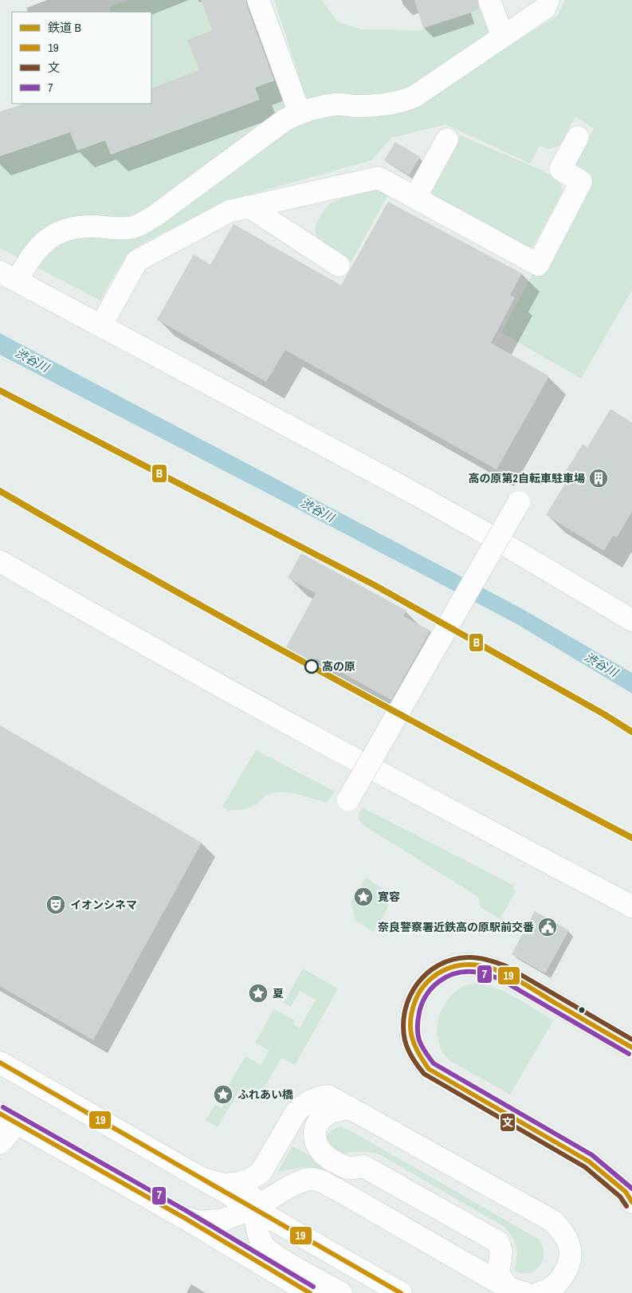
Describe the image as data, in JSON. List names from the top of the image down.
{
  "water": ["渋谷川"],
  "places": {
    "building": ["高の原第2自転車駐車場"],
    "other": ["高の原"],
    "place": ["寛容", "夏", "ふれあい橋"],
    "theatre": ["イオンシネマ"],
    "public building": ["奈良警察署近鉄高の原駅前交番"]
  },
  "lines": [
    "rail line B",
    "transit line 文",
    "transit line 19",
    "transit line 7"
  ],
  "legend": [
    "鉄道 B",
    "19",
    "文",
    "7"
  ]
}
